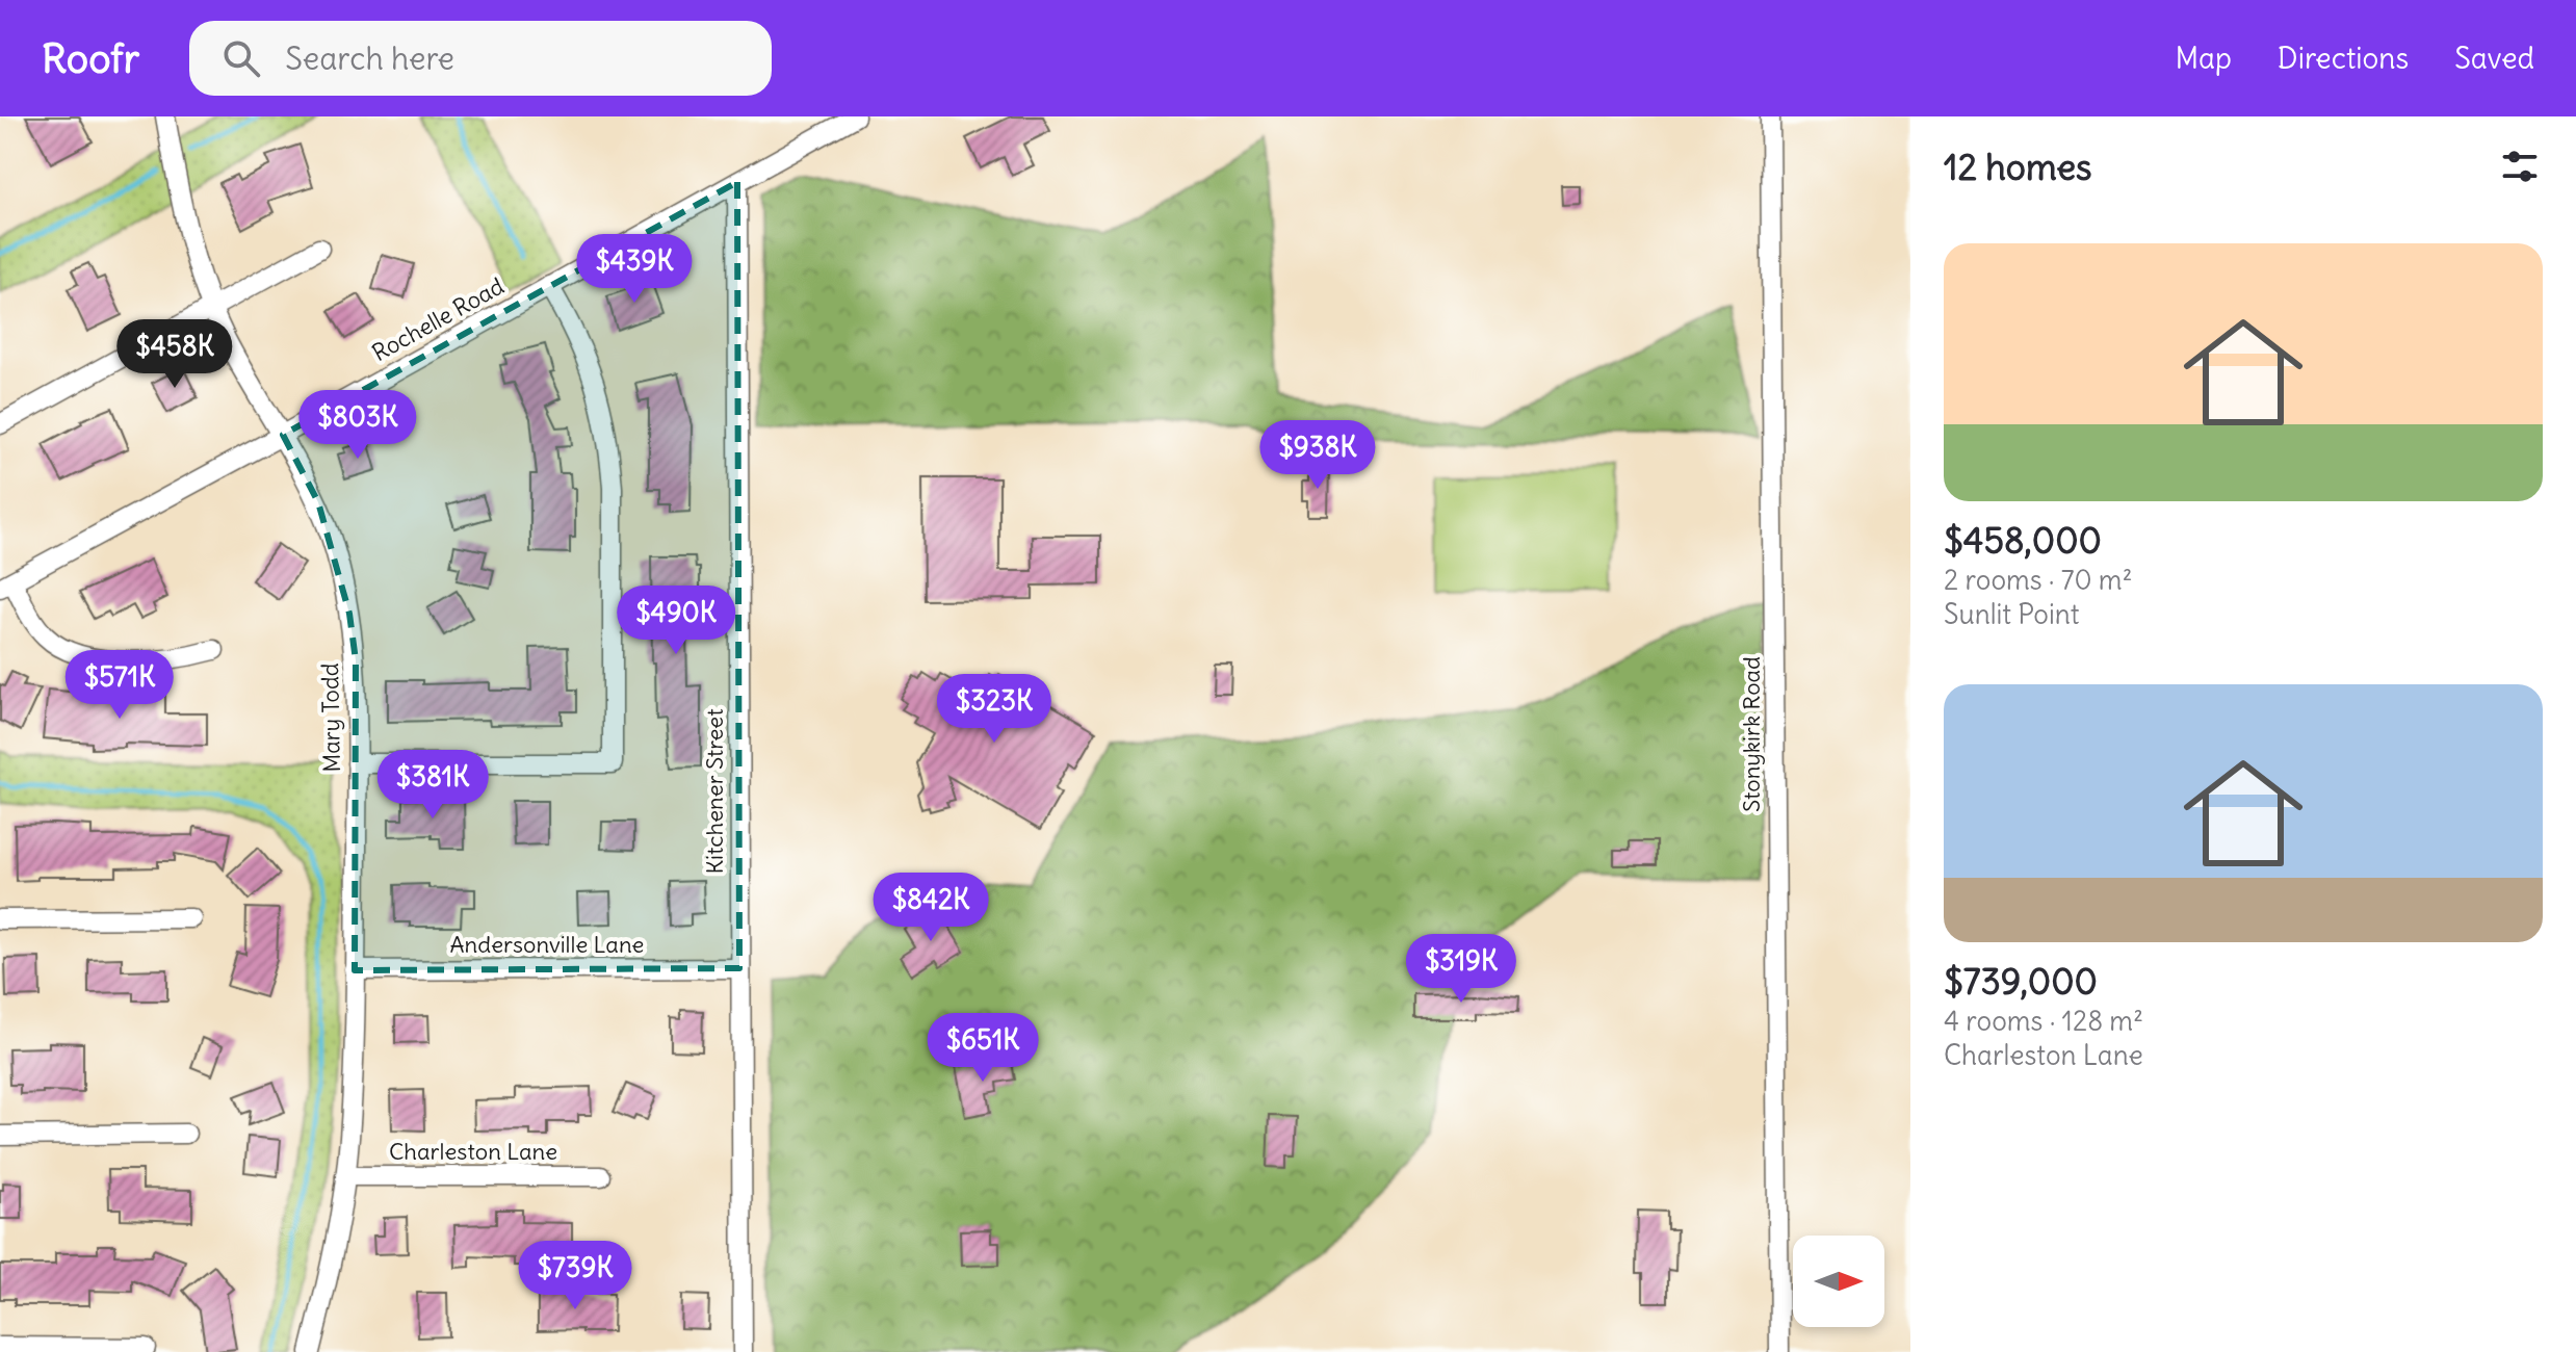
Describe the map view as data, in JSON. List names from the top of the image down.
{
  "streets": {
    "street": [
      "Rochelle Road",
      "Mary Todd",
      "Stonykirk Road",
      "Kitchener Street",
      "Andersonville Lane",
      "Charleston Lane"
    ]
  },
  "crossings": [
    ["Rochelle Road", "Mary Todd"],
    ["Rochelle Road", "Kitchener Street"],
    ["Mary Todd", "Andersonville Lane"],
    ["Mary Todd", "Charleston Lane"],
    ["Kitchener Street", "Andersonville Lane"]
  ],
  "north": "right",
  "page": {
    "header": "Roofr",
    "search": "Search here",
    "nav": ["Map", "Directions", "Saved"],
    "heading": "12 homes",
    "list": [
      {
        "name": "$458,000",
        "note": "2 rooms · 70 m² · Sunlit Point"
      },
      {
        "name": "$739,000",
        "note": "4 rooms · 128 m² · Charleston Lane"
      }
    ],
    "price": [
      "$439K",
      "$458K",
      "$803K",
      "$938K",
      "$490K",
      "$571K",
      "$323K",
      "$381K",
      "$842K",
      "$319K",
      "$651K",
      "$739K"
    ]
  }
}
